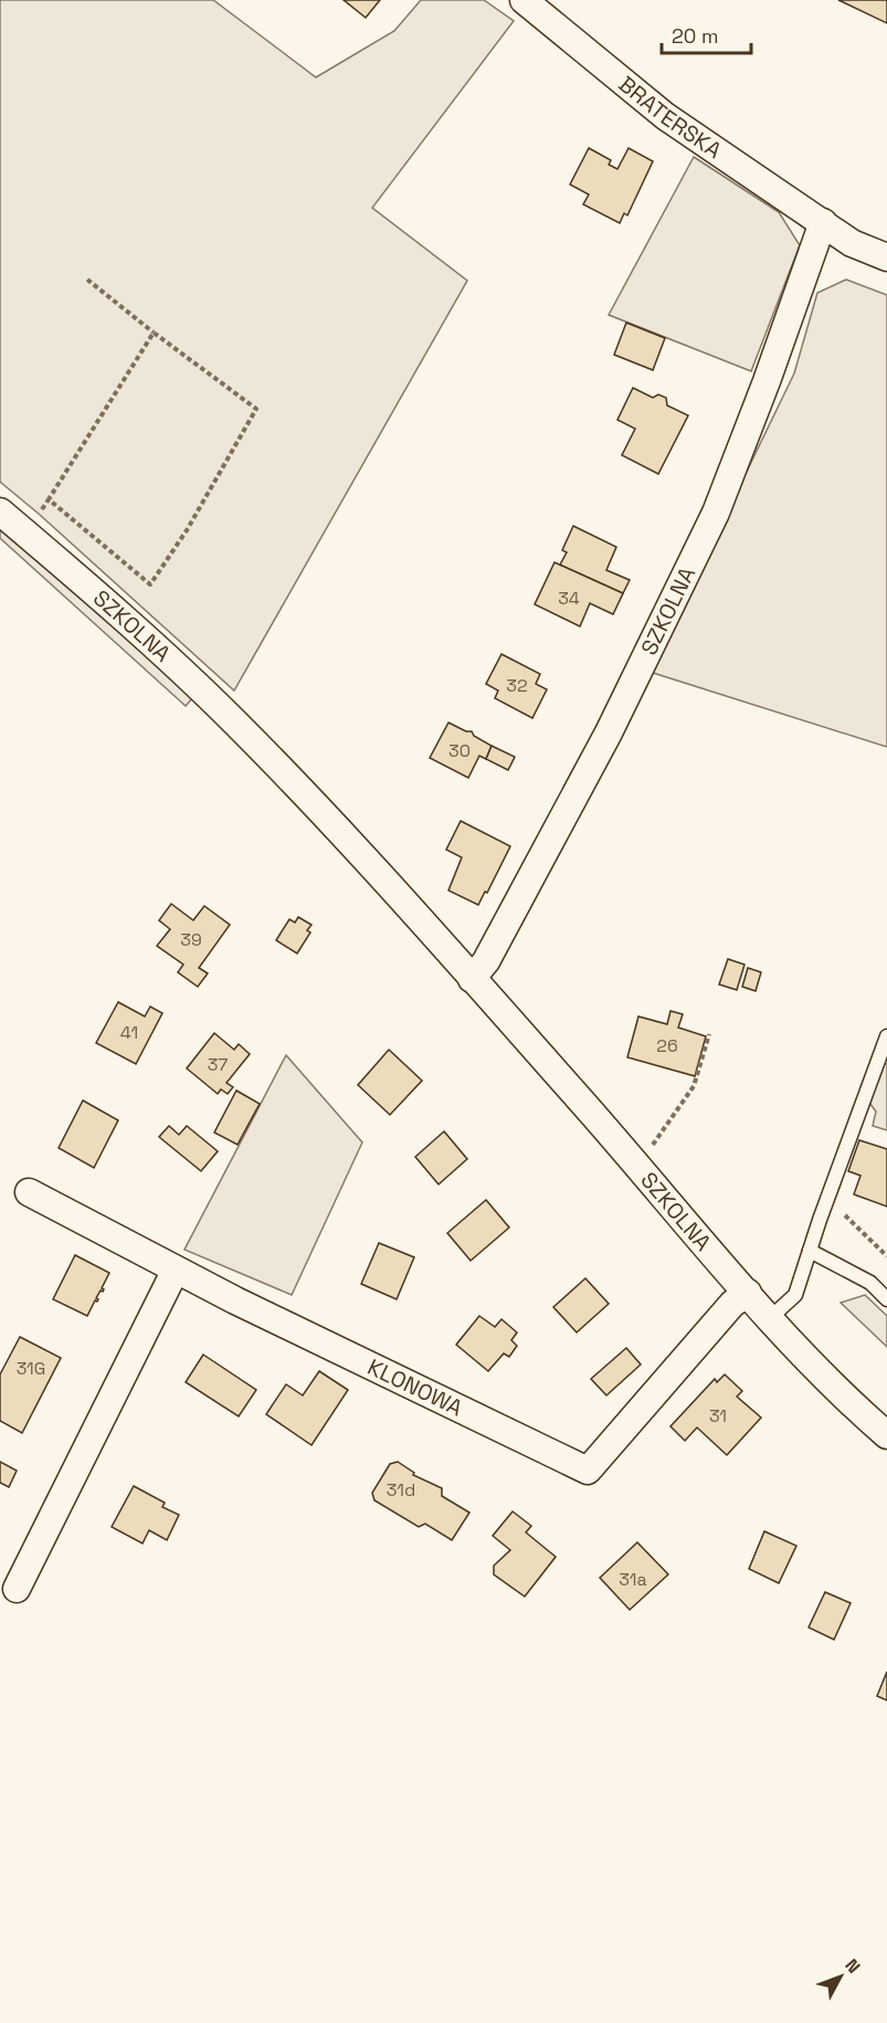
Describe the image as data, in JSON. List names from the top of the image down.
{
  "streets": {
    "street": ["BRATERSKA", "SZKOLNA", "KLONOWA"]
  },
  "crossings": [
    ["BRATERSKA", "SZKOLNA"],
    ["SZKOLNA", "KLONOWA"]
  ],
  "house_numbers": [
    "34",
    "32",
    "30",
    "39",
    "41",
    "26",
    "37",
    "31G",
    "31",
    "31d",
    "31a"
  ],
  "scale_bar": "20 m",
  "north": "top right"
}
